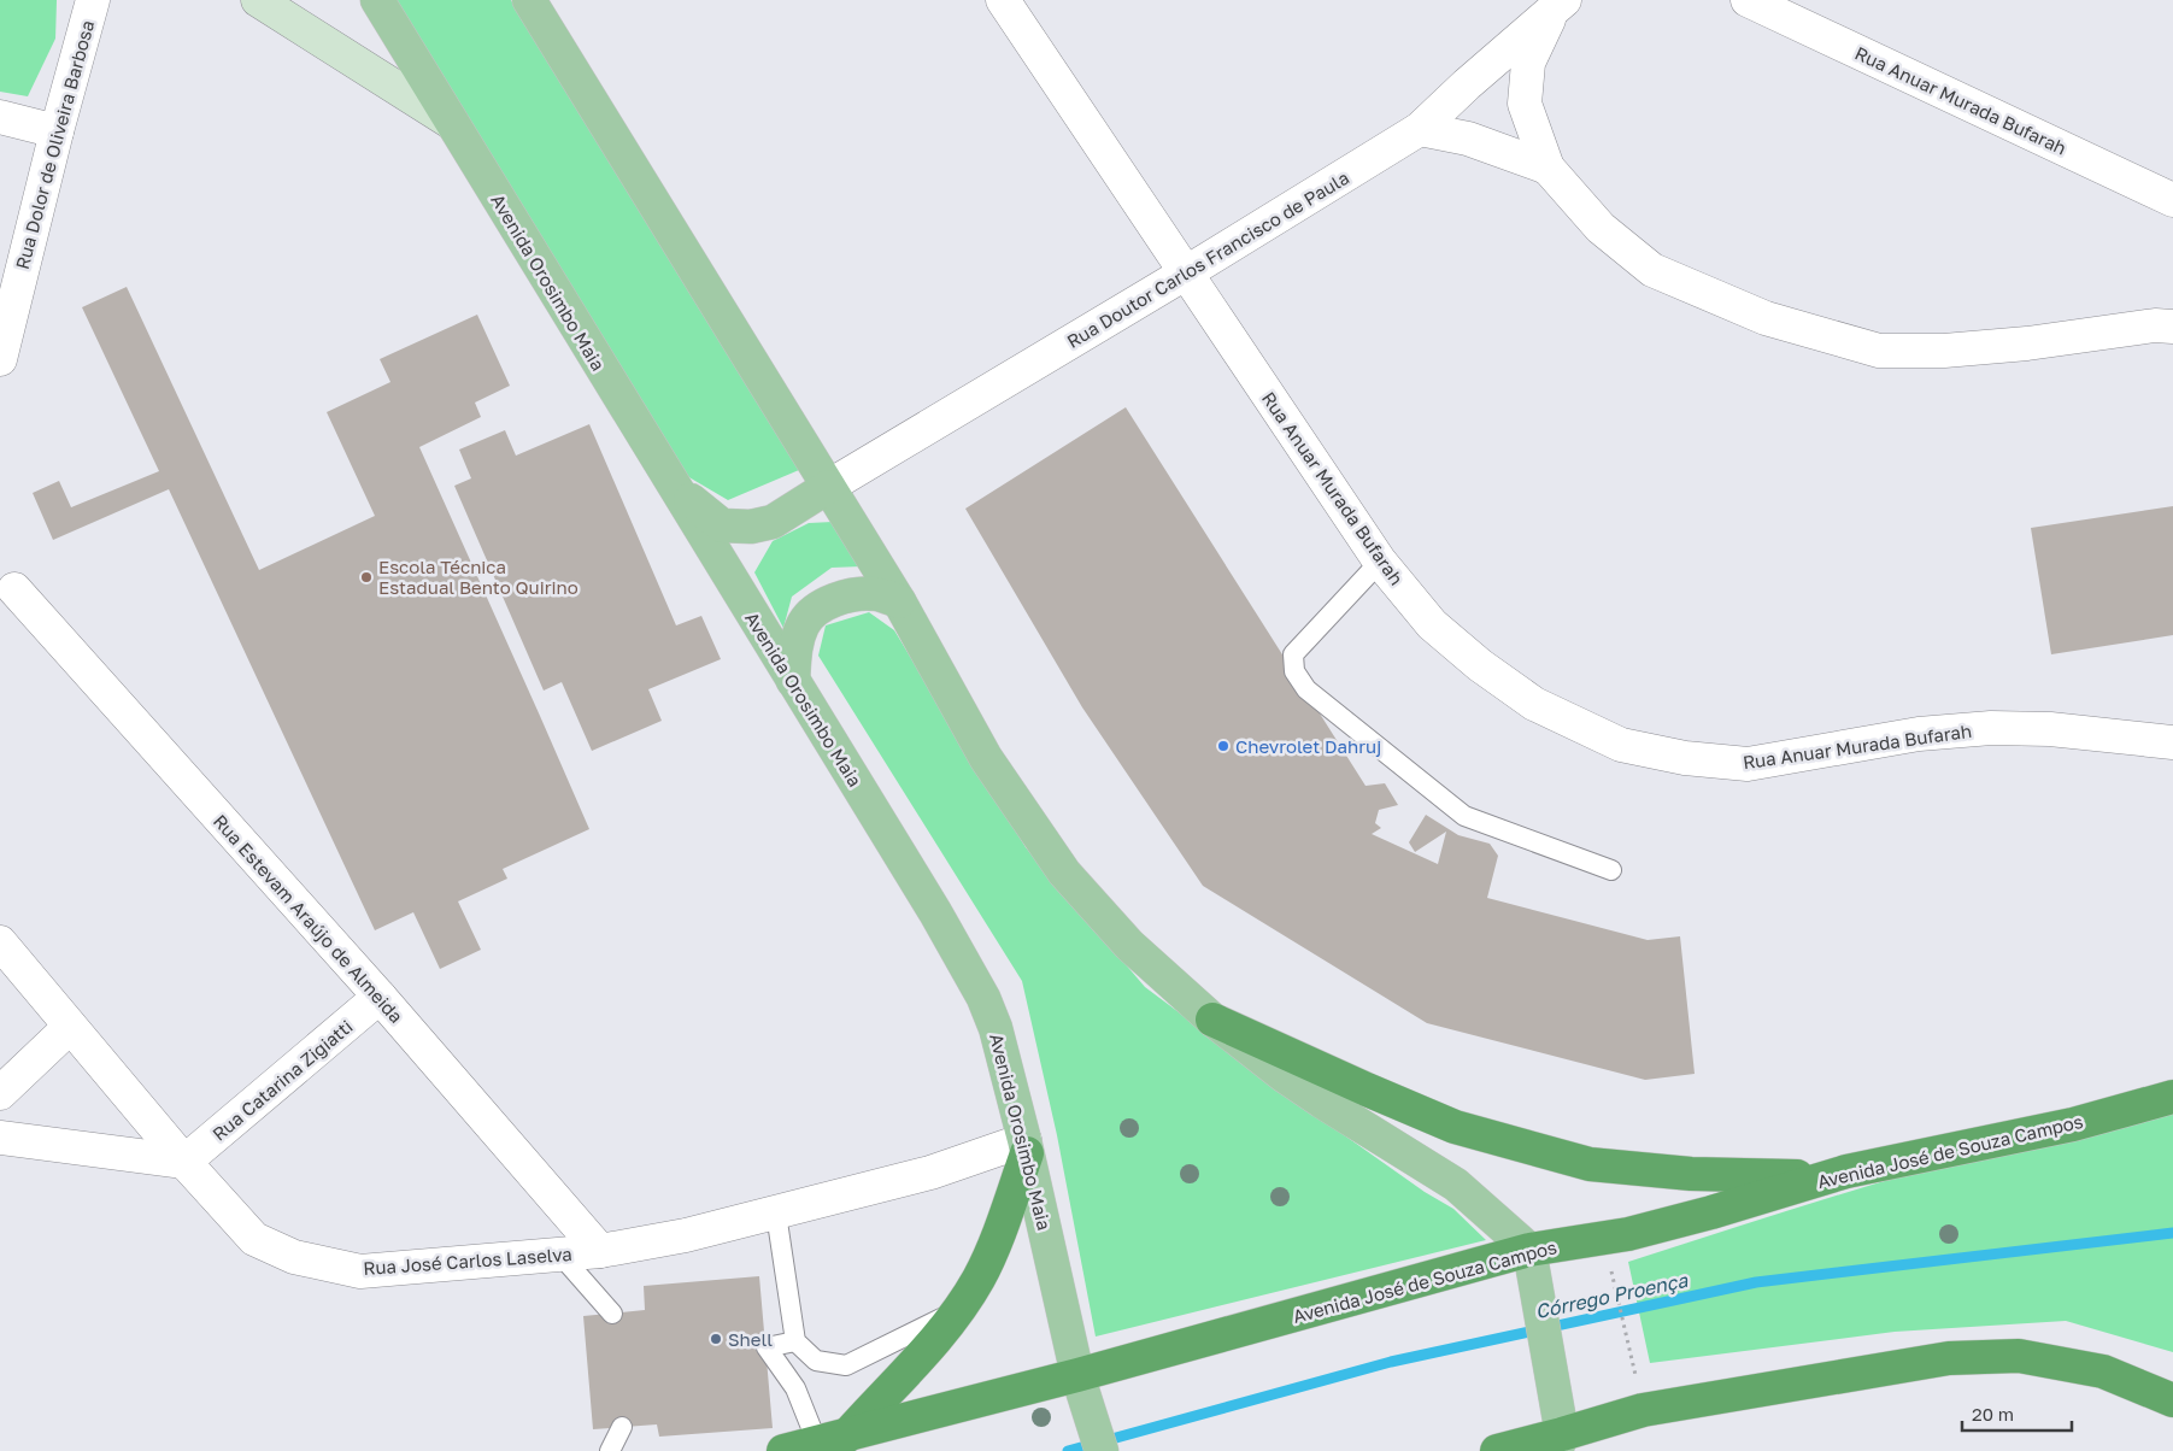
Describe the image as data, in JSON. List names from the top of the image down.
{
  "streets": {
    "highway": ["Avenida José de Souza Campos"],
    "main road": ["Avenida Orosimbo Maia"],
    "street": [
      "Rua Anuar Murada Bufarah",
      "Rua Dolor de Oliveira Barbosa",
      "Rua Doutor Carlos Francisco de Paula",
      "Rua Estevam Araújo de Almeida",
      "Rua Catarina Zigiatti",
      "Rua José Carlos Laselva"
    ]
  },
  "crossings": [
    ["Rua Anuar Murada Bufarah", "Rua Doutor Carlos Francisco de Paula"],
    ["Avenida Orosimbo Maia", "Avenida José de Souza Campos"],
    ["Avenida Orosimbo Maia", "Rua José Carlos Laselva"],
    ["Rua Estevam Araújo de Almeida", "Rua Catarina Zigiatti"],
    ["Rua Estevam Araújo de Almeida", "Rua José Carlos Laselva"],
    ["Rua Catarina Zigiatti", "Rua José Carlos Laselva"]
  ],
  "water": ["Córrego Proença"],
  "places": ["Escola Técnica Estadual Bento Quirino", "Chevrolet Dahruj", "Shell"],
  "scale_bar": "20 m"
}
